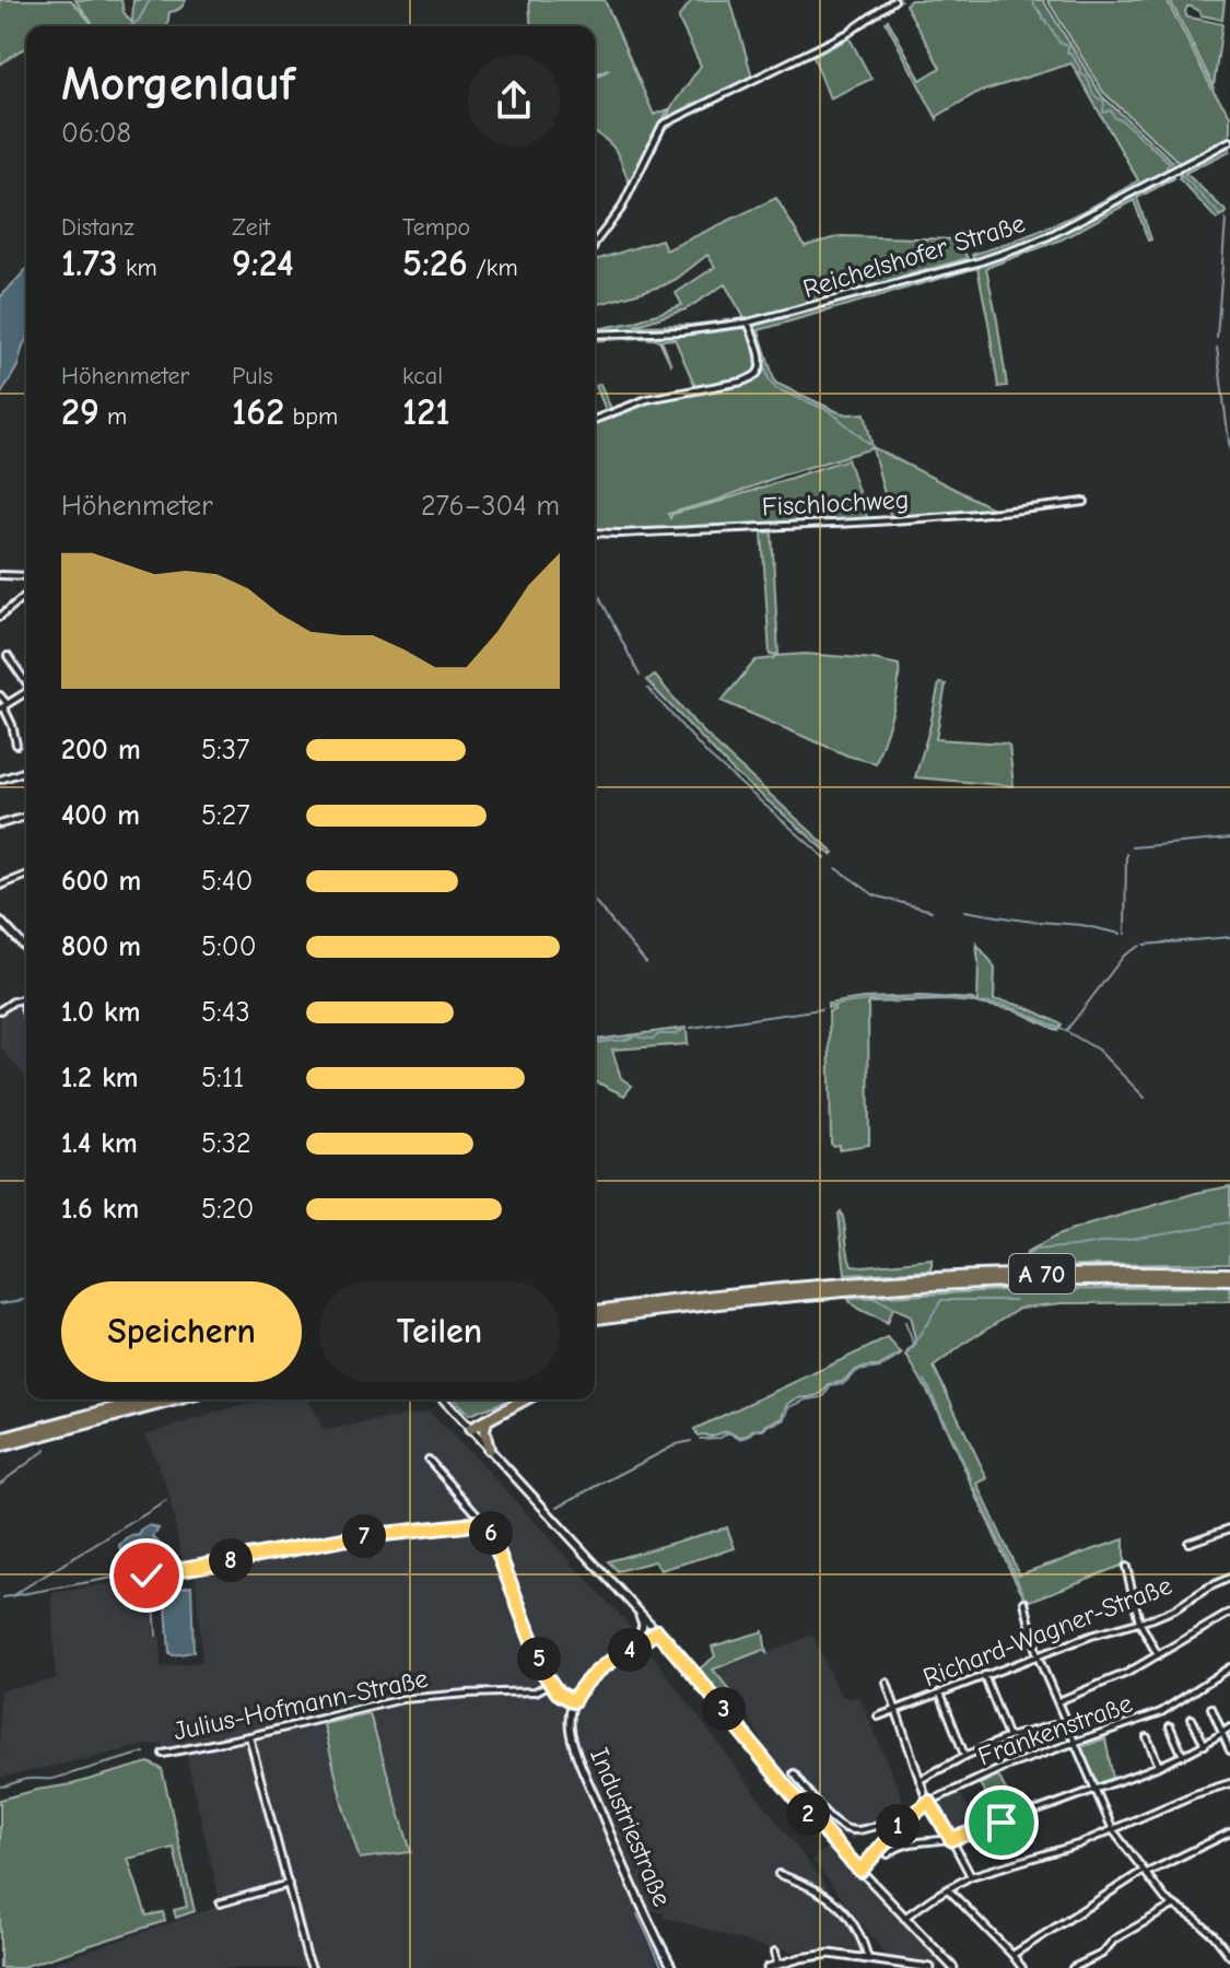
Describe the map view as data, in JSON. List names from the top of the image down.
{
  "streets": {
    "highway": ["A 70"],
    "main road": ["Industriestraße"],
    "street": [
      "Reichelshofer Straße",
      "Fischlochweg",
      "Richard-Wagner-Straße",
      "Julius-Hofmann-Straße",
      "Frankenstraße"
    ]
  },
  "page": {
    "heading": ["Morgenlauf", "06:08"],
    "stats": [
      ["Distanz", "1.73 km"],
      ["Zeit", "9:24"],
      ["Tempo", "5:26 /km"],
      ["Höhenmeter", "29 m"],
      ["Puls", "162 bpm"],
      ["kcal", "121"]
    ],
    "chart": ["Höhenmeter", "276–304 m"],
    "list": [
      {
        "name": "200 m",
        "note": "5:37"
      },
      {
        "name": "400 m",
        "note": "5:27"
      },
      {
        "name": "600 m",
        "note": "5:40"
      },
      {
        "name": "800 m",
        "note": "5:00"
      },
      {
        "name": "1.0 km",
        "note": "5:43"
      },
      {
        "name": "1.2 km",
        "note": "5:11"
      },
      {
        "name": "1.4 km",
        "note": "5:32"
      },
      {
        "name": "1.6 km",
        "note": "5:20"
      }
    ],
    "buttons": ["Speichern", "Teilen"],
    "pins": [
      "6",
      "7",
      "8",
      "4",
      "5",
      "3",
      "2",
      "1"
    ]
  }
}
